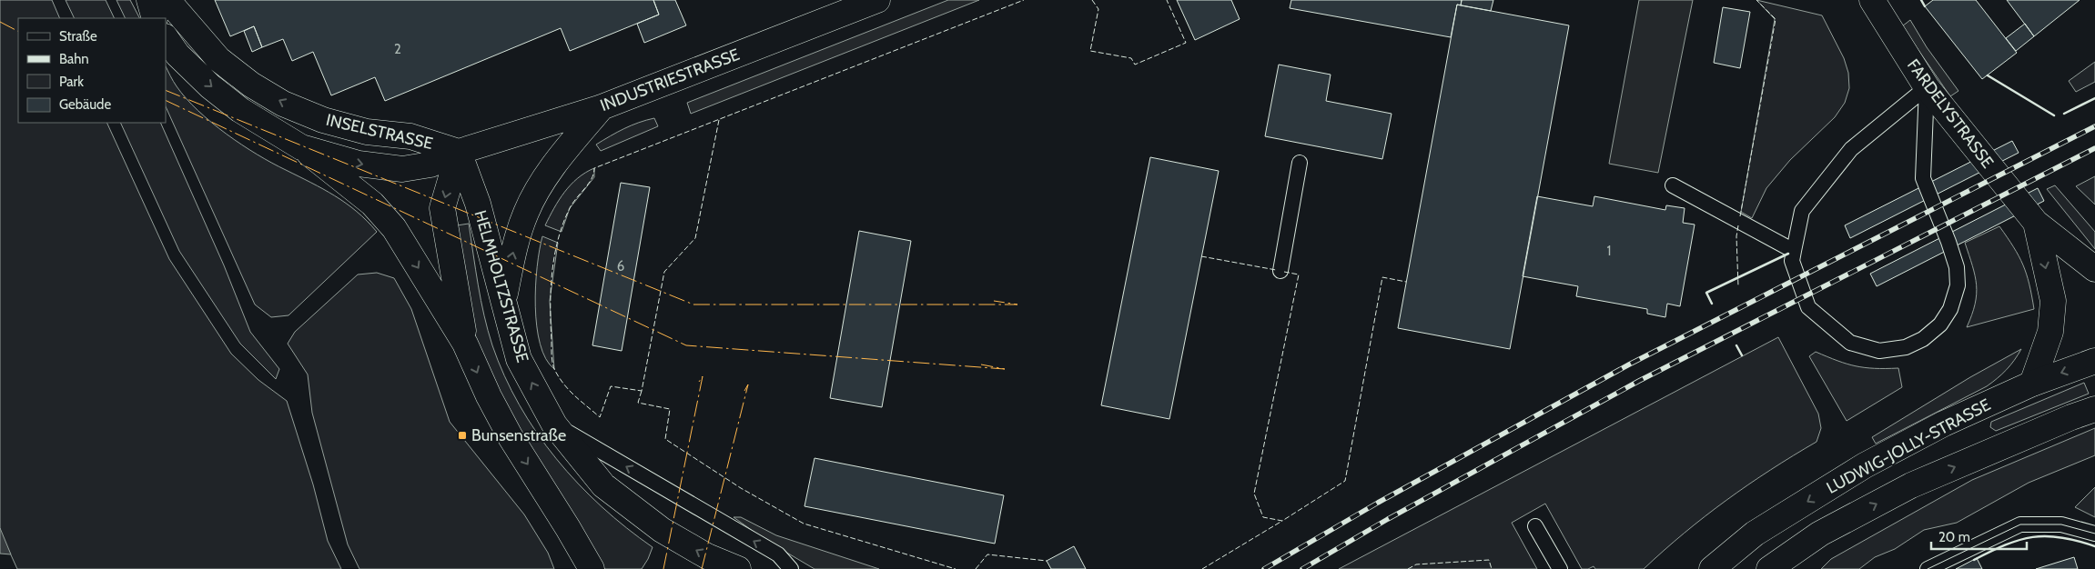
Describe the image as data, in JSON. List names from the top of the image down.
{
  "streets": {
    "street": [
      "INDUSTRIESTRASSE",
      "FARDELYSTRASSE",
      "INSELSTRASSE",
      "HELMHOLTZSTRASSE",
      "LUDWIG-JOLLY-STRASSE"
    ]
  },
  "crossings": [
    ["INDUSTRIESTRASSE", "INSELSTRASSE"],
    ["INDUSTRIESTRASSE", "HELMHOLTZSTRASSE"],
    ["FARDELYSTRASSE", "LUDWIG-JOLLY-STRASSE"],
    ["INSELSTRASSE", "HELMHOLTZSTRASSE"]
  ],
  "places": {
    "transit": ["Bunsenstraße"]
  },
  "house_numbers": ["2", "1", "6"],
  "legend": [
    "Straße",
    "Bahn",
    "Park",
    "Gebäude"
  ],
  "scale_bar": "20 m"
}
